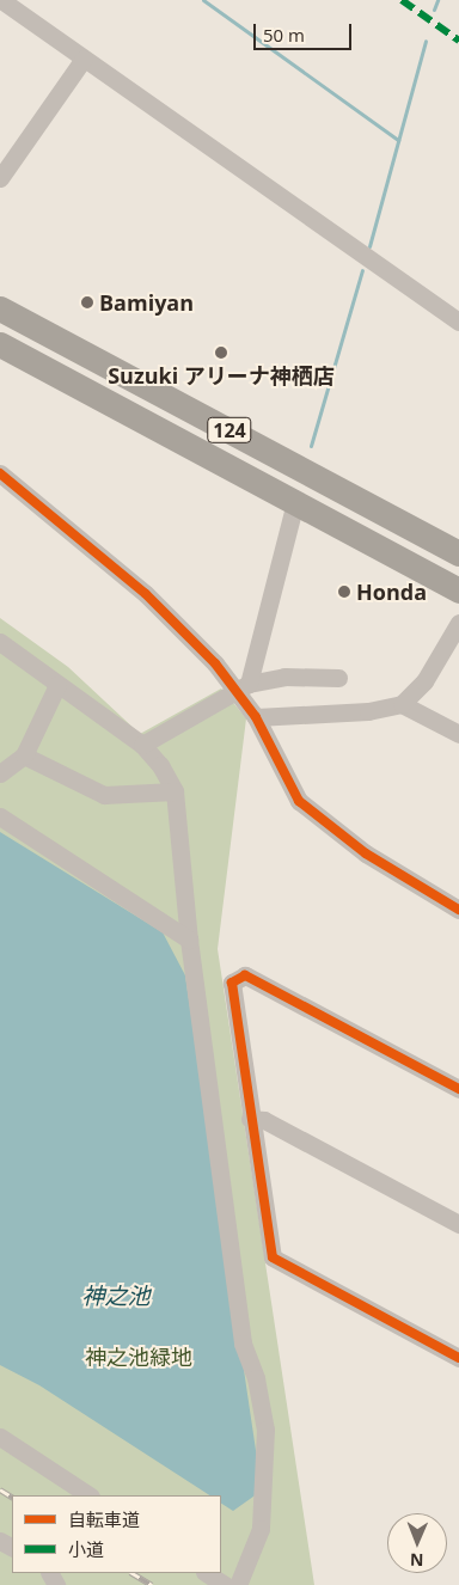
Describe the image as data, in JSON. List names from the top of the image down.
{
  "streets": {
    "highway": ["124"]
  },
  "water": ["神之池"],
  "parks": ["神之池緑地"],
  "places": ["Bamiyan", "Suzuki アリーナ神栖店", "Honda"],
  "legend": ["自転車道", "小道"],
  "scale_bar": "50 m",
  "north": "bottom"
}
